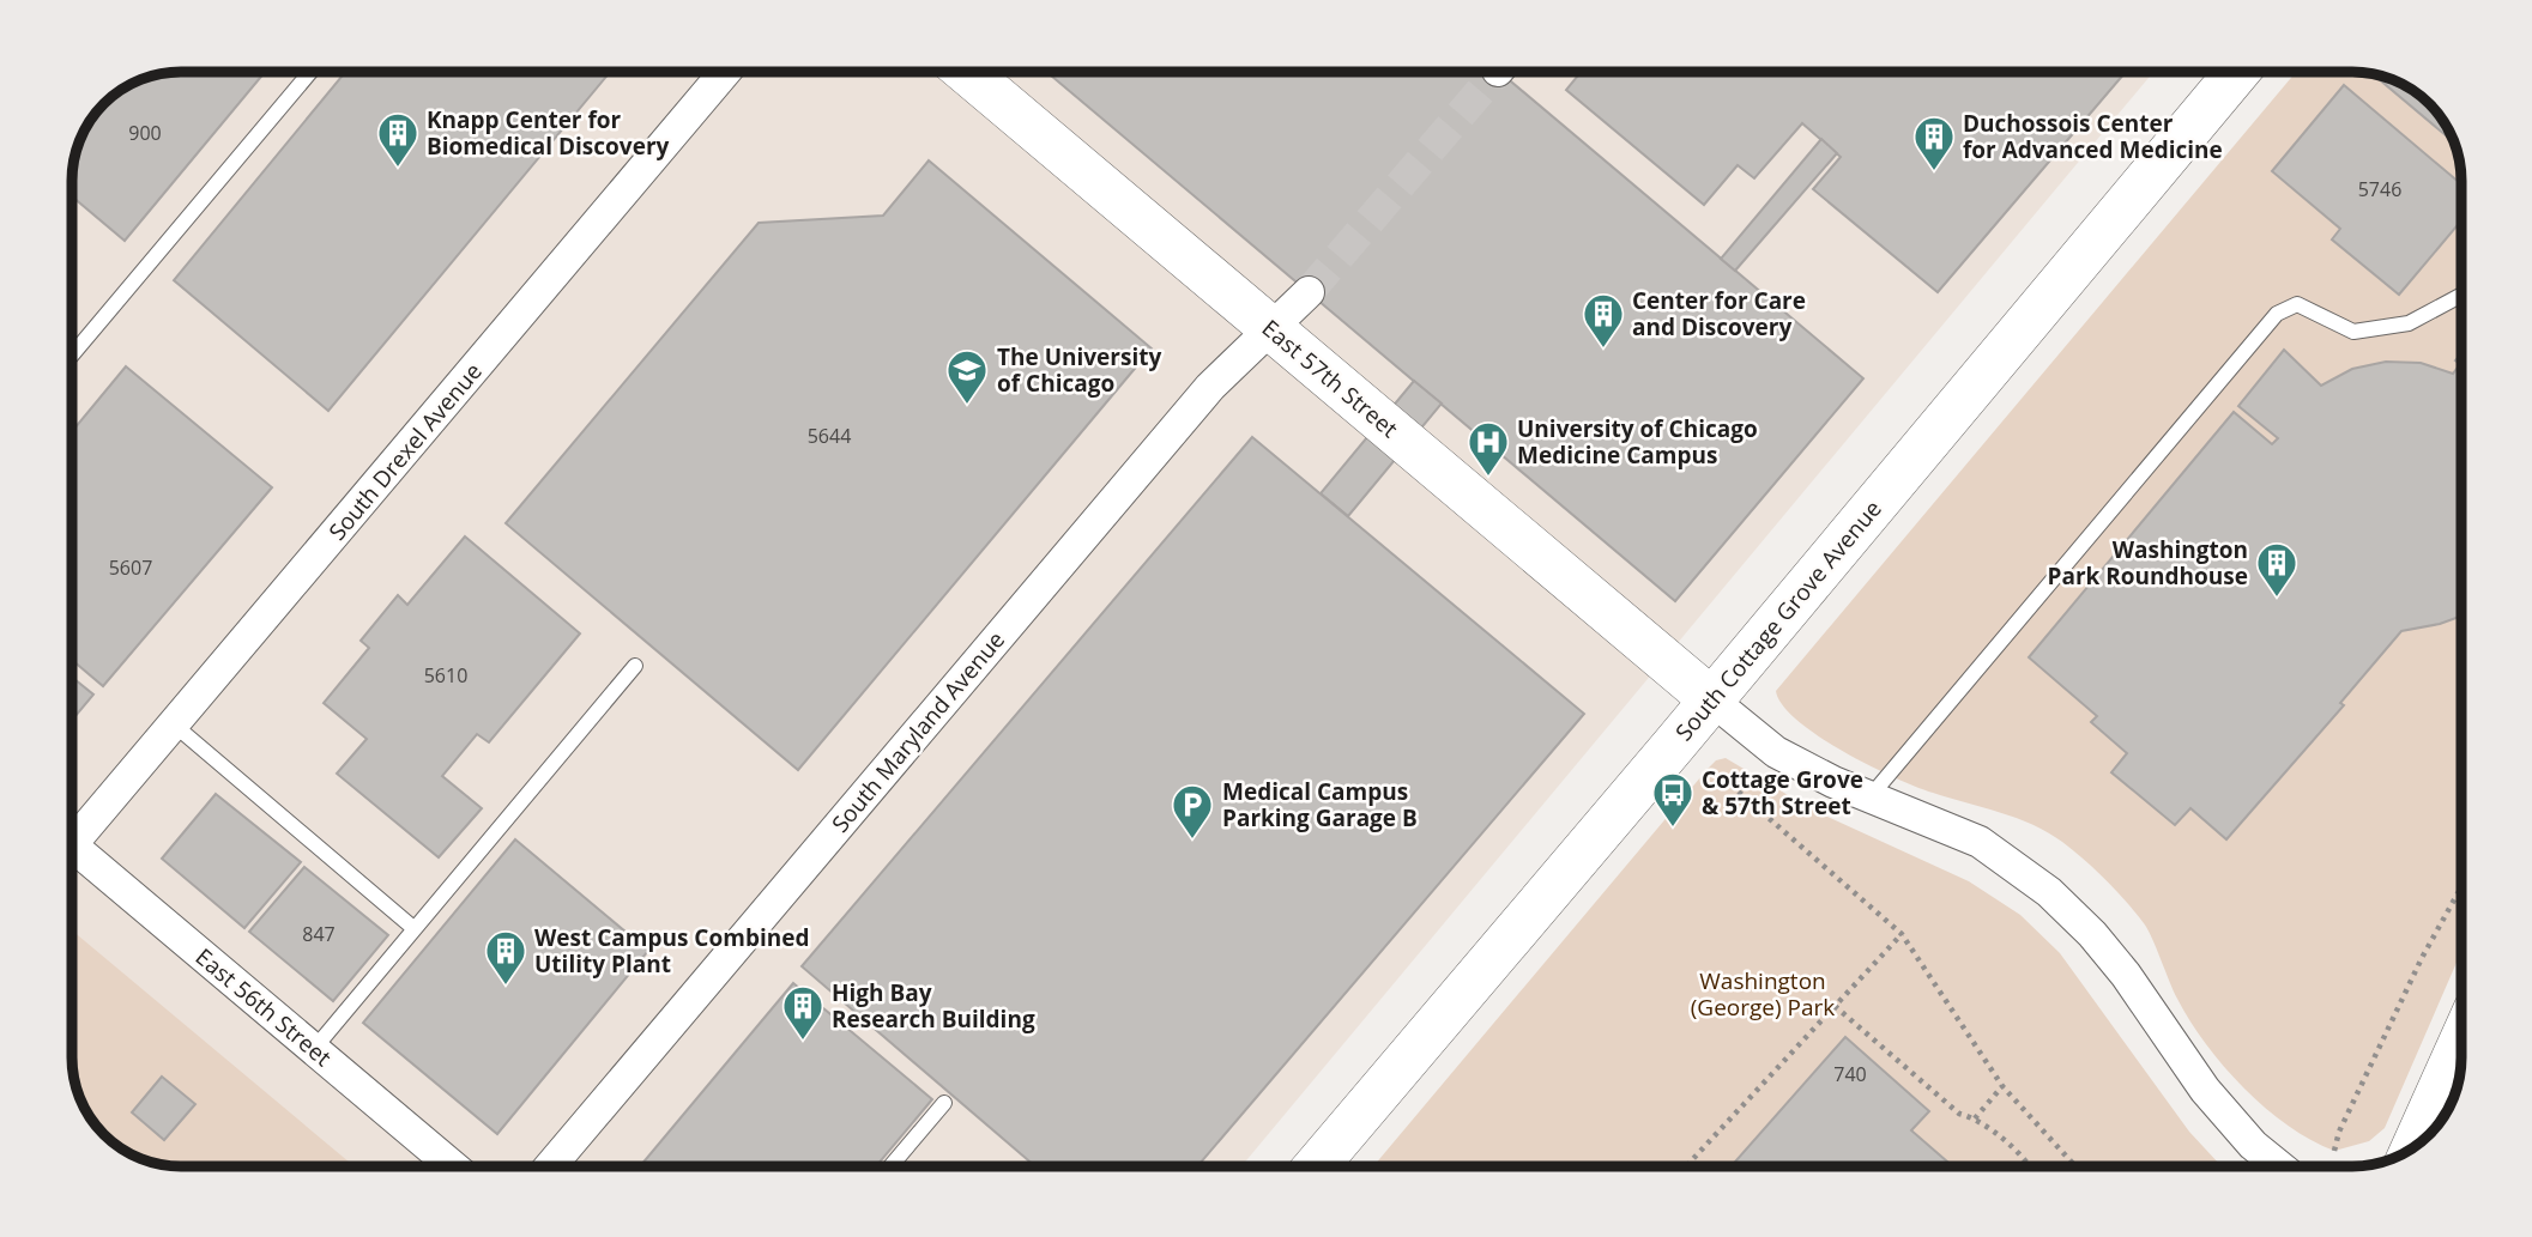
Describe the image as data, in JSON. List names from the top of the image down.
{
  "streets": {
    "main road": ["East 57th Street", "South Cottage Grove Avenue"],
    "street": ["South Drexel Avenue", "South Maryland Avenue", "East 56th Street"]
  },
  "crossings": [
    ["East 57th Street", "South Cottage Grove Avenue"],
    ["East 57th Street", "South Maryland Avenue"]
  ],
  "parks": ["Washington (George) Park"],
  "places": {
    "building": [
      "Knapp Center for Biomedical Discovery",
      "Duchossois Center for Advanced Medicine",
      "Center for Care and Discovery",
      "Washington Park Roundhouse",
      "West Campus Combined Utility Plant",
      "High Bay Research Building"
    ],
    "school or university": ["The University of Chicago"],
    "hospital": ["University of Chicago Medicine Campus"],
    "bus stop": ["Cottage Grove & 57th Street"],
    "parking": ["Medical Campus Parking Garage B"]
  },
  "house_numbers": [
    "900",
    "5746",
    "5644",
    "5607",
    "5610",
    "847",
    "740"
  ]
}
